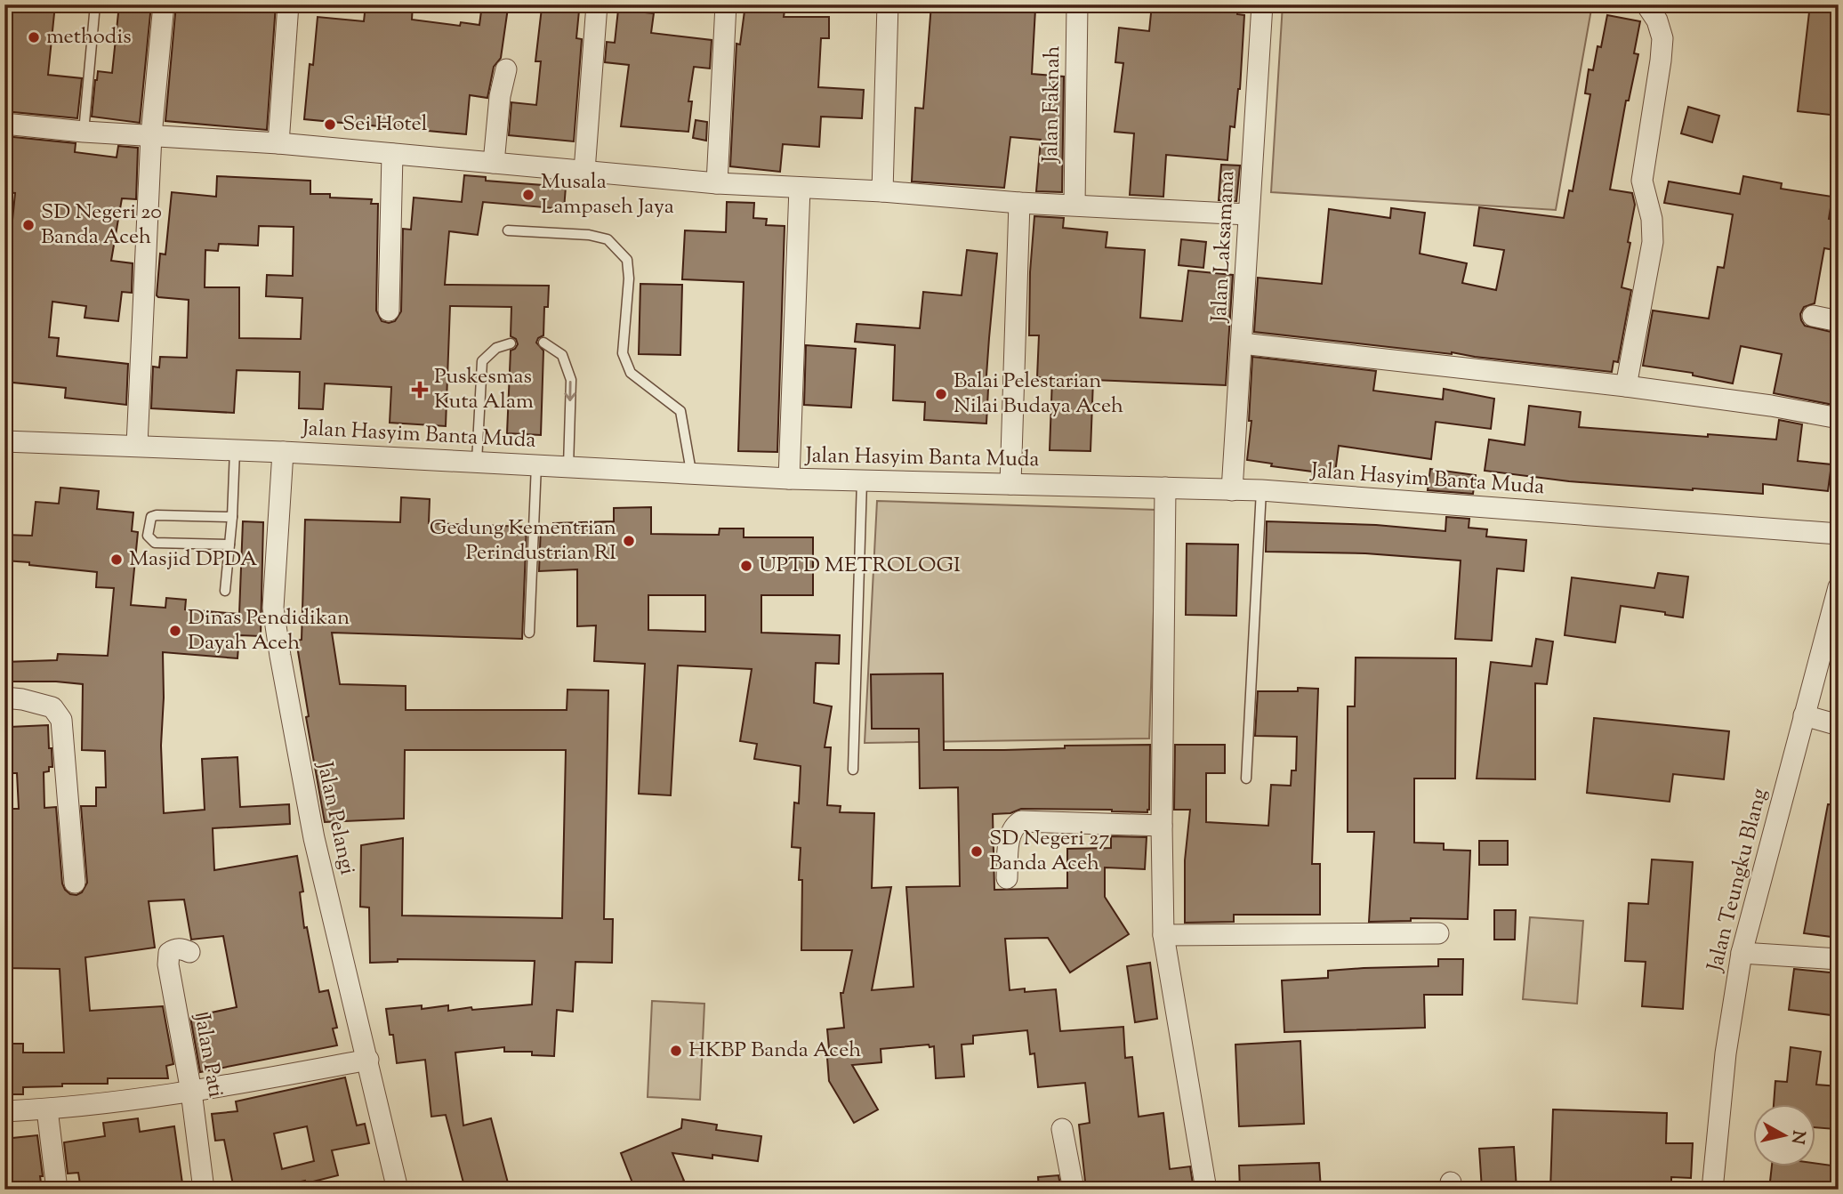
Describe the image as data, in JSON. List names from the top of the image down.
{
  "streets": {
    "street": [
      "Jalan Faknah",
      "Jalan Laksamana",
      "Jalan Hasyim Banta Muda",
      "Jalan Pelangi",
      "Jalan Teungku Blang",
      "Jalan Pati"
    ]
  },
  "crossings": [
    ["Jalan Laksamana", "Jalan Hasyim Banta Muda"],
    ["Jalan Hasyim Banta Muda", "Jalan Pelangi"]
  ],
  "places": {
    "other": [
      "methodis",
      "Sei Hotel",
      "Musala Lampaseh Jaya",
      "SD Negeri 20 Banda Aceh",
      "Balai Pelestarian Nilai Budaya Aceh",
      "Gedung Kementrian Perindustrian RI",
      "Masjid DPDA",
      "UPTD METROLOGI",
      "Dinas Pendidikan Dayah Aceh",
      "SD Negeri 27 Banda Aceh",
      "HKBP Banda Aceh"
    ],
    "health": ["Puskesmas Kuta Alam"]
  },
  "north": "right"
}
